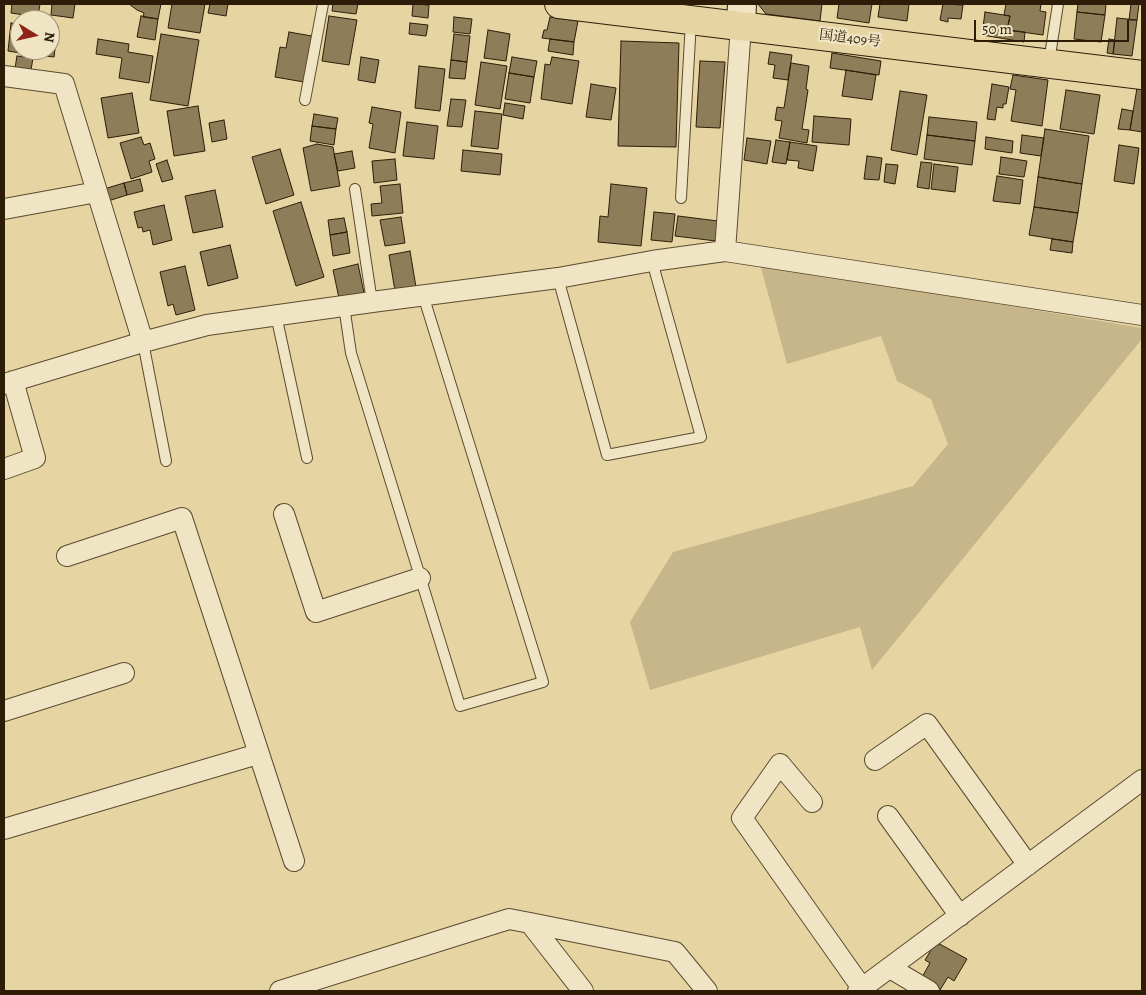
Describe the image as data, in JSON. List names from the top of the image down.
{
  "streets": {
    "highway": ["国道409号"]
  },
  "scale_bar": "50 m",
  "north": "right"
}
